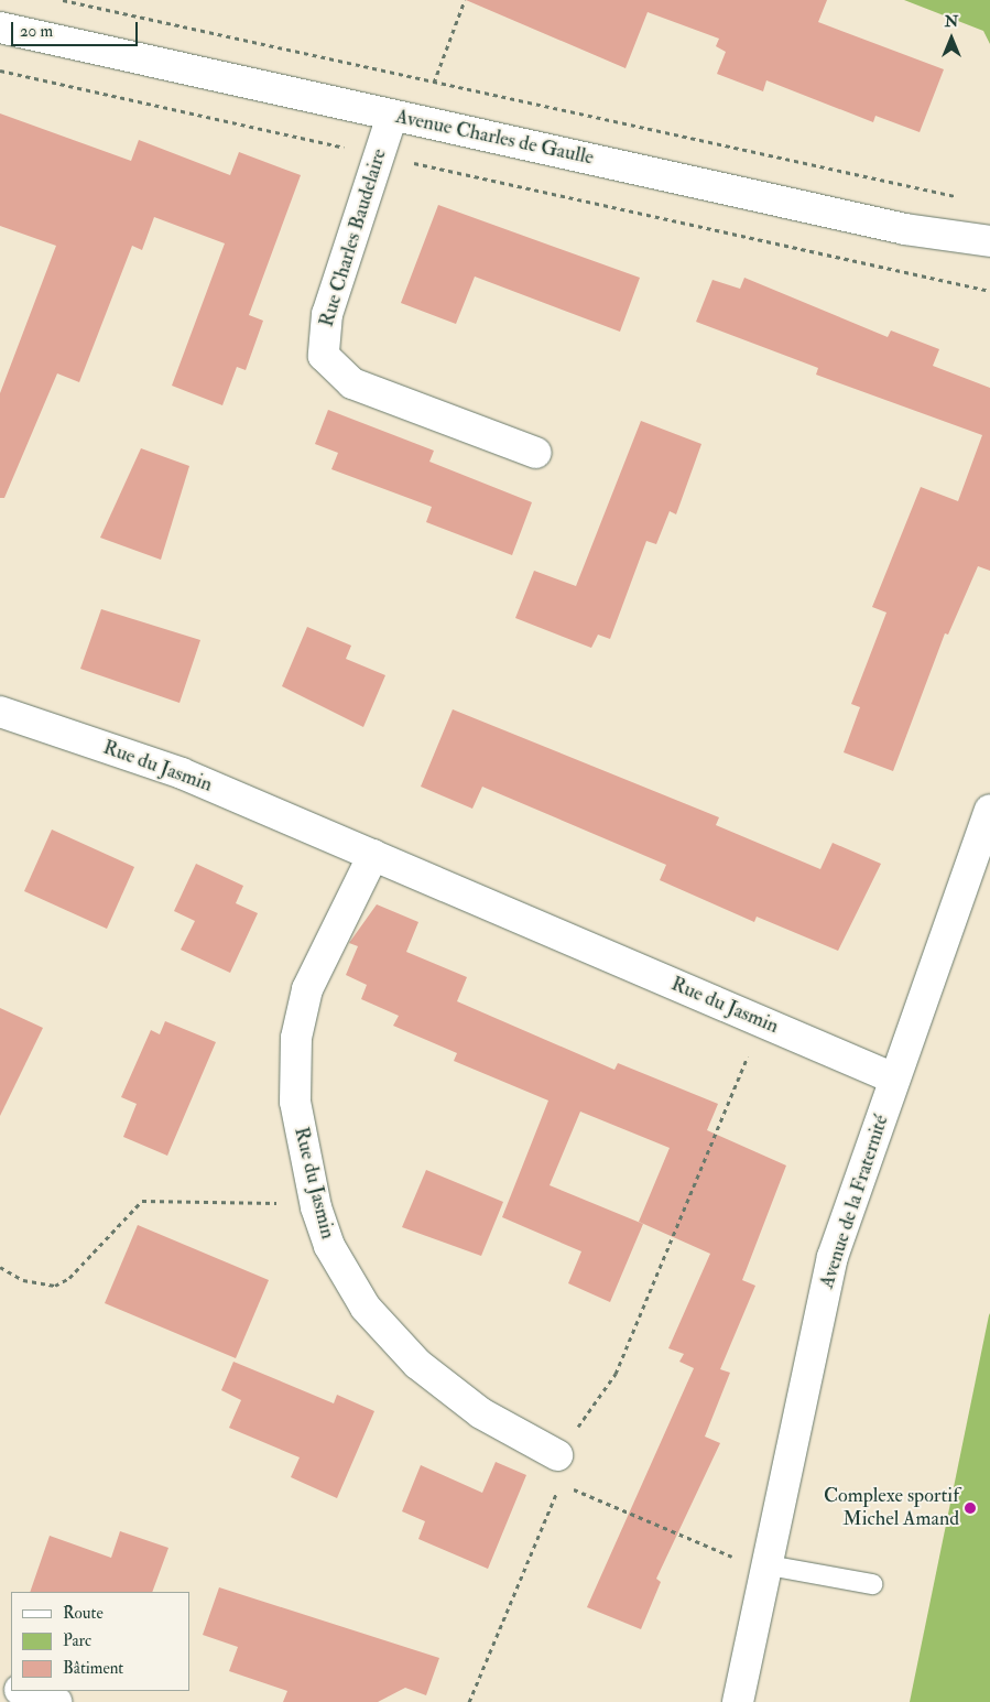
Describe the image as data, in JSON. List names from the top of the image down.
{
  "streets": {
    "street": [
      "Avenue Charles de Gaulle",
      "Rue Charles Baudelaire",
      "Rue du Jasmin",
      "Avenue de la Fraternité"
    ]
  },
  "crossings": [
    ["Avenue Charles de Gaulle", "Rue Charles Baudelaire"],
    ["Rue du Jasmin", "Avenue de la Fraternité"]
  ],
  "places": ["Complexe sportif Michel Amand"],
  "legend": ["Route", "Parc", "Bâtiment"],
  "scale_bar": "20 m",
  "north": "top"
}
